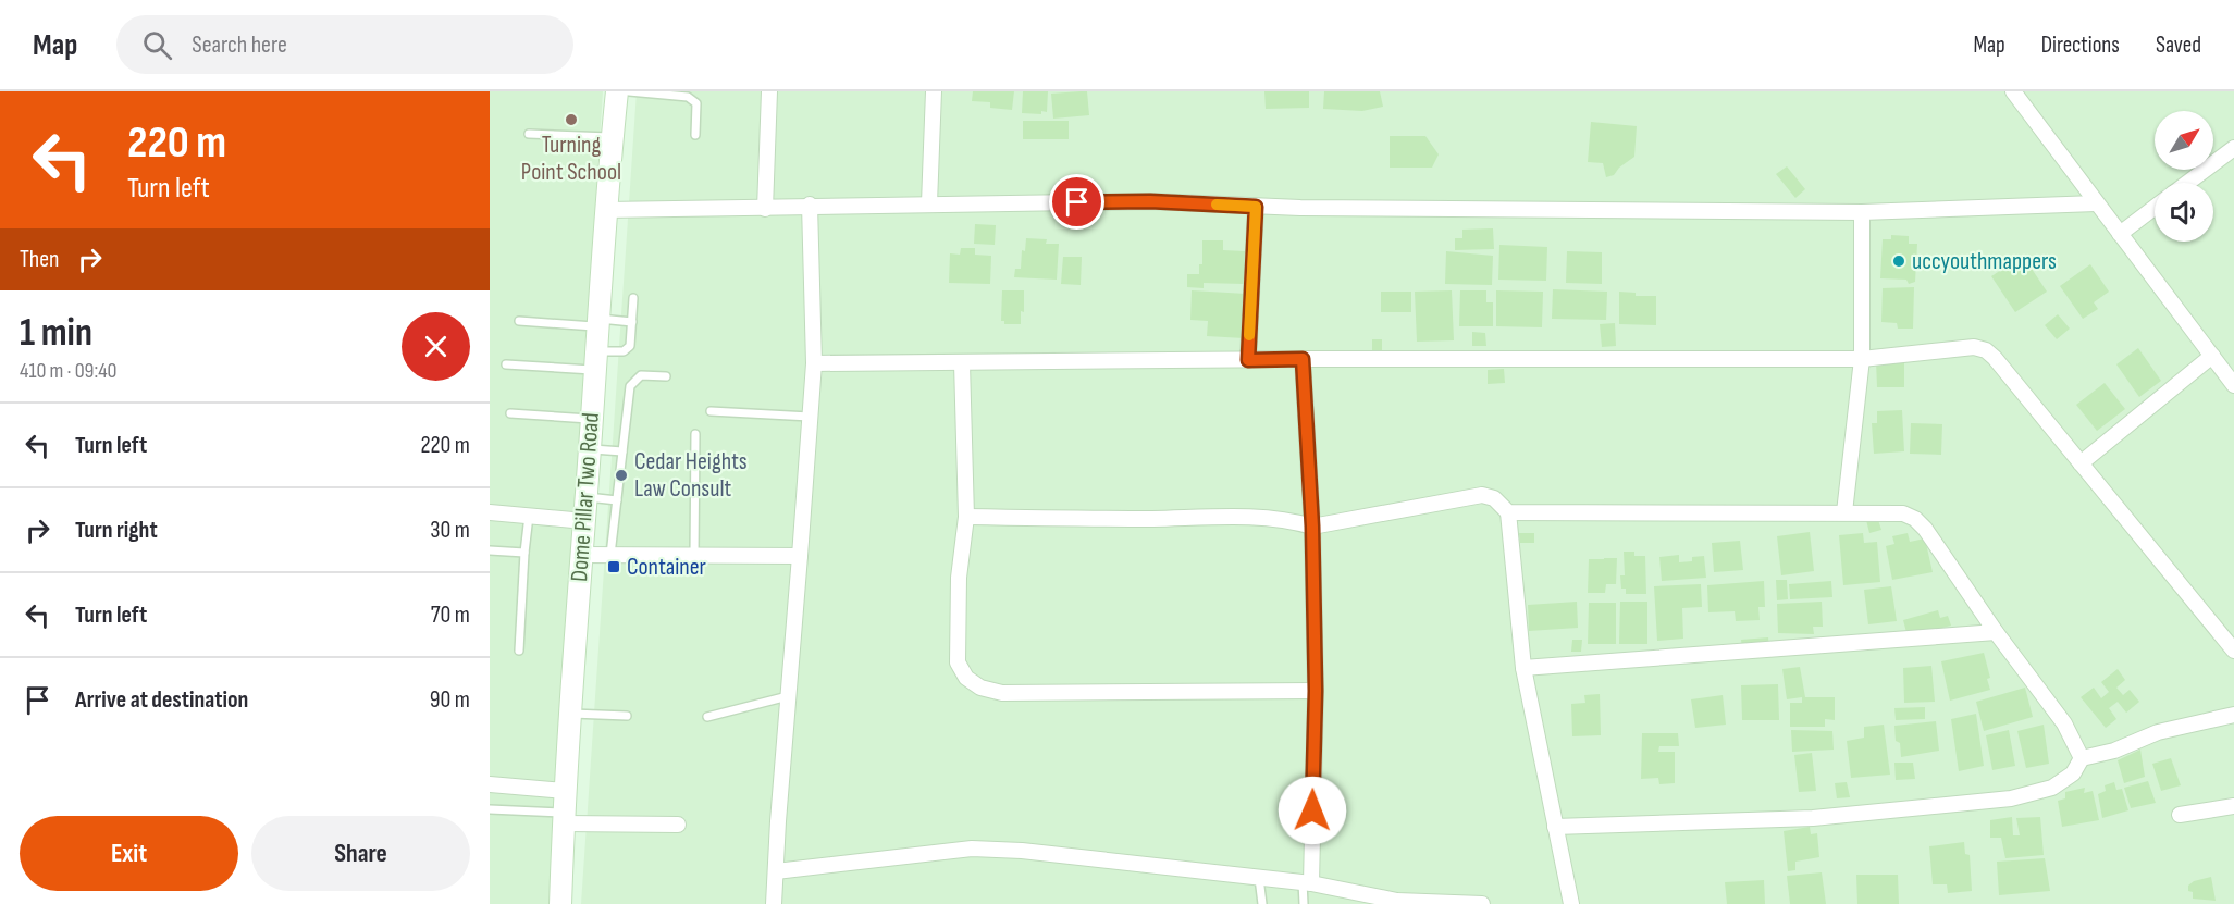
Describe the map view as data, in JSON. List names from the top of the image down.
{
  "streets": {
    "street": ["Dome Pillar Two Road"]
  },
  "places": {
    "other": ["Turning Point School", "uccyouthmappers", "Cedar Heights Law Consult"],
    "transit": ["Container"]
  },
  "north": "top right",
  "page": {
    "header": "Map",
    "search": "Search here",
    "nav": ["Map", "Directions", "Saved"],
    "turn": ["220 m", "Turn left"],
    "then": "Then",
    "heading": ["1 min", "410 m · 09:40"],
    "list": [
      {
        "name": "Turn left",
        "value": "220 m"
      },
      {
        "name": "Turn right",
        "value": "30 m"
      },
      {
        "name": "Turn left",
        "value": "70 m"
      },
      {
        "name": "Arrive at destination",
        "value": "90 m"
      }
    ],
    "buttons": ["Exit", "Share"]
  }
}
